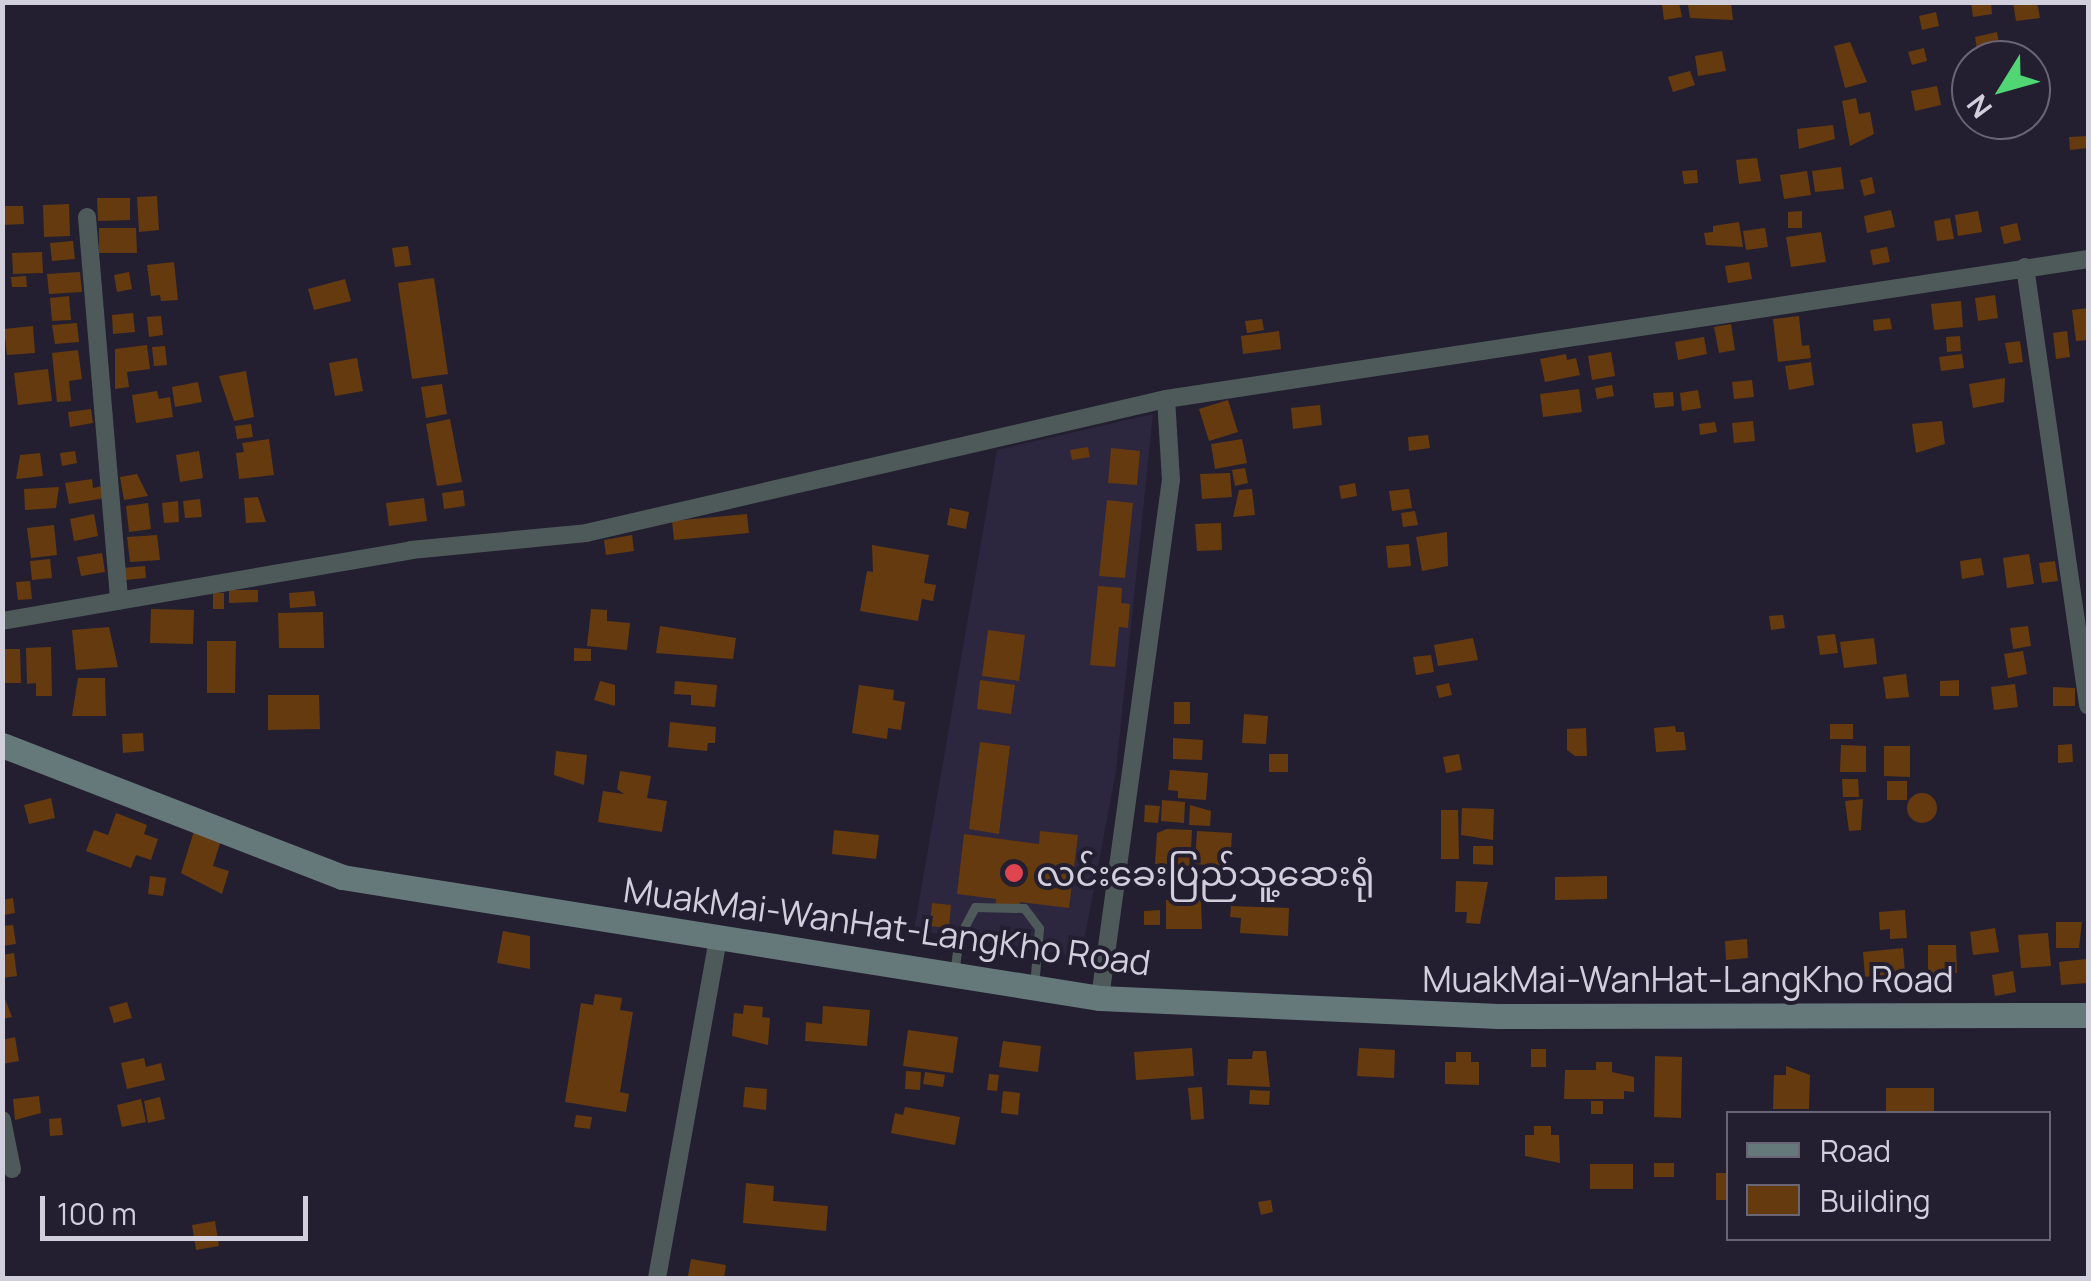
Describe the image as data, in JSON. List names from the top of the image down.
{
  "streets": {
    "main road": ["MuakMai-WanHat-LangKho Road"]
  },
  "places": ["လင်းခေးပြည်သူ့ဆေးရုံ"],
  "legend": ["Road", "Building"],
  "scale_bar": "100 m",
  "north": "bottom left"
}
